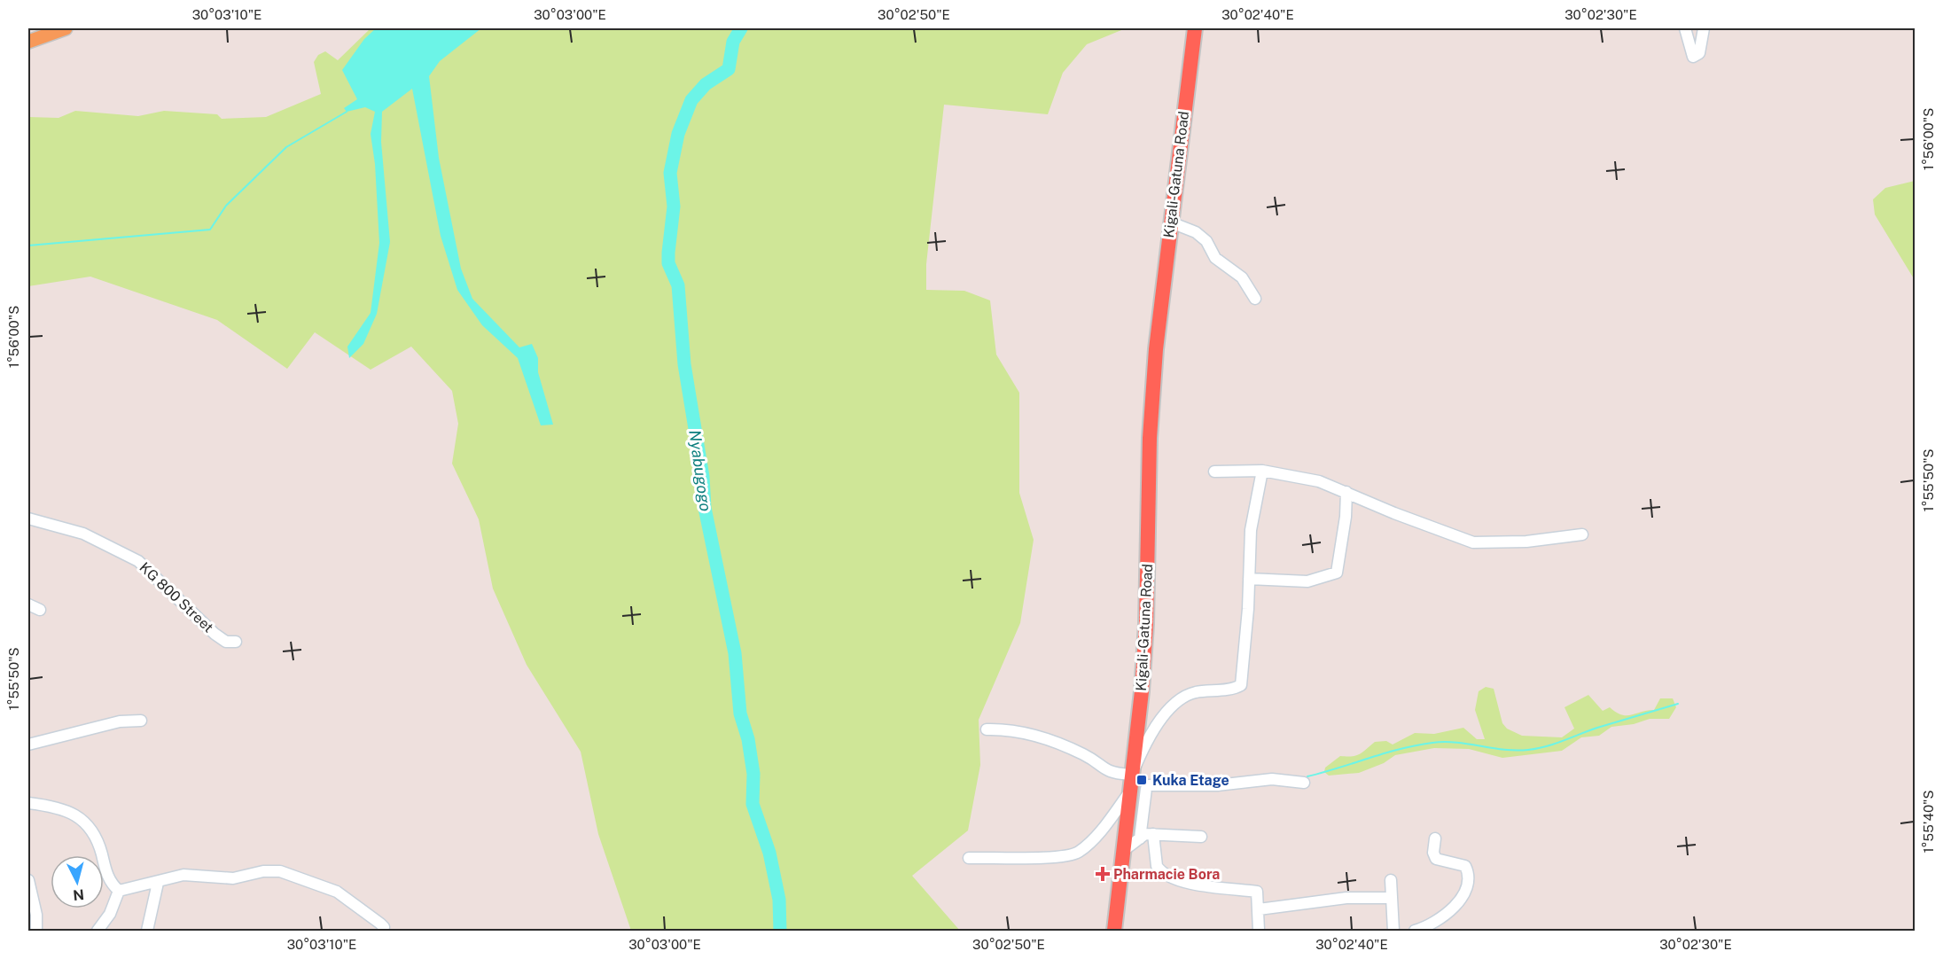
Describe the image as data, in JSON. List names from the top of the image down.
{
  "streets": {
    "highway": ["Kigali-Gatuna Road"],
    "street": ["KG 800 Street"]
  },
  "water": ["Nyabugogo"],
  "places": {
    "transit": ["Kuka Etage"],
    "health": ["Pharmacie Bora"]
  },
  "north": "bottom",
  "coordinates": [
    "30°03'10\"E",
    "30°03'00\"E",
    "30°02'50\"E",
    "30°02'40\"E",
    "30°02'30\"E",
    "1°56'00\"S",
    "1°55'50\"S",
    "1°55'40\"S"
  ]
}
